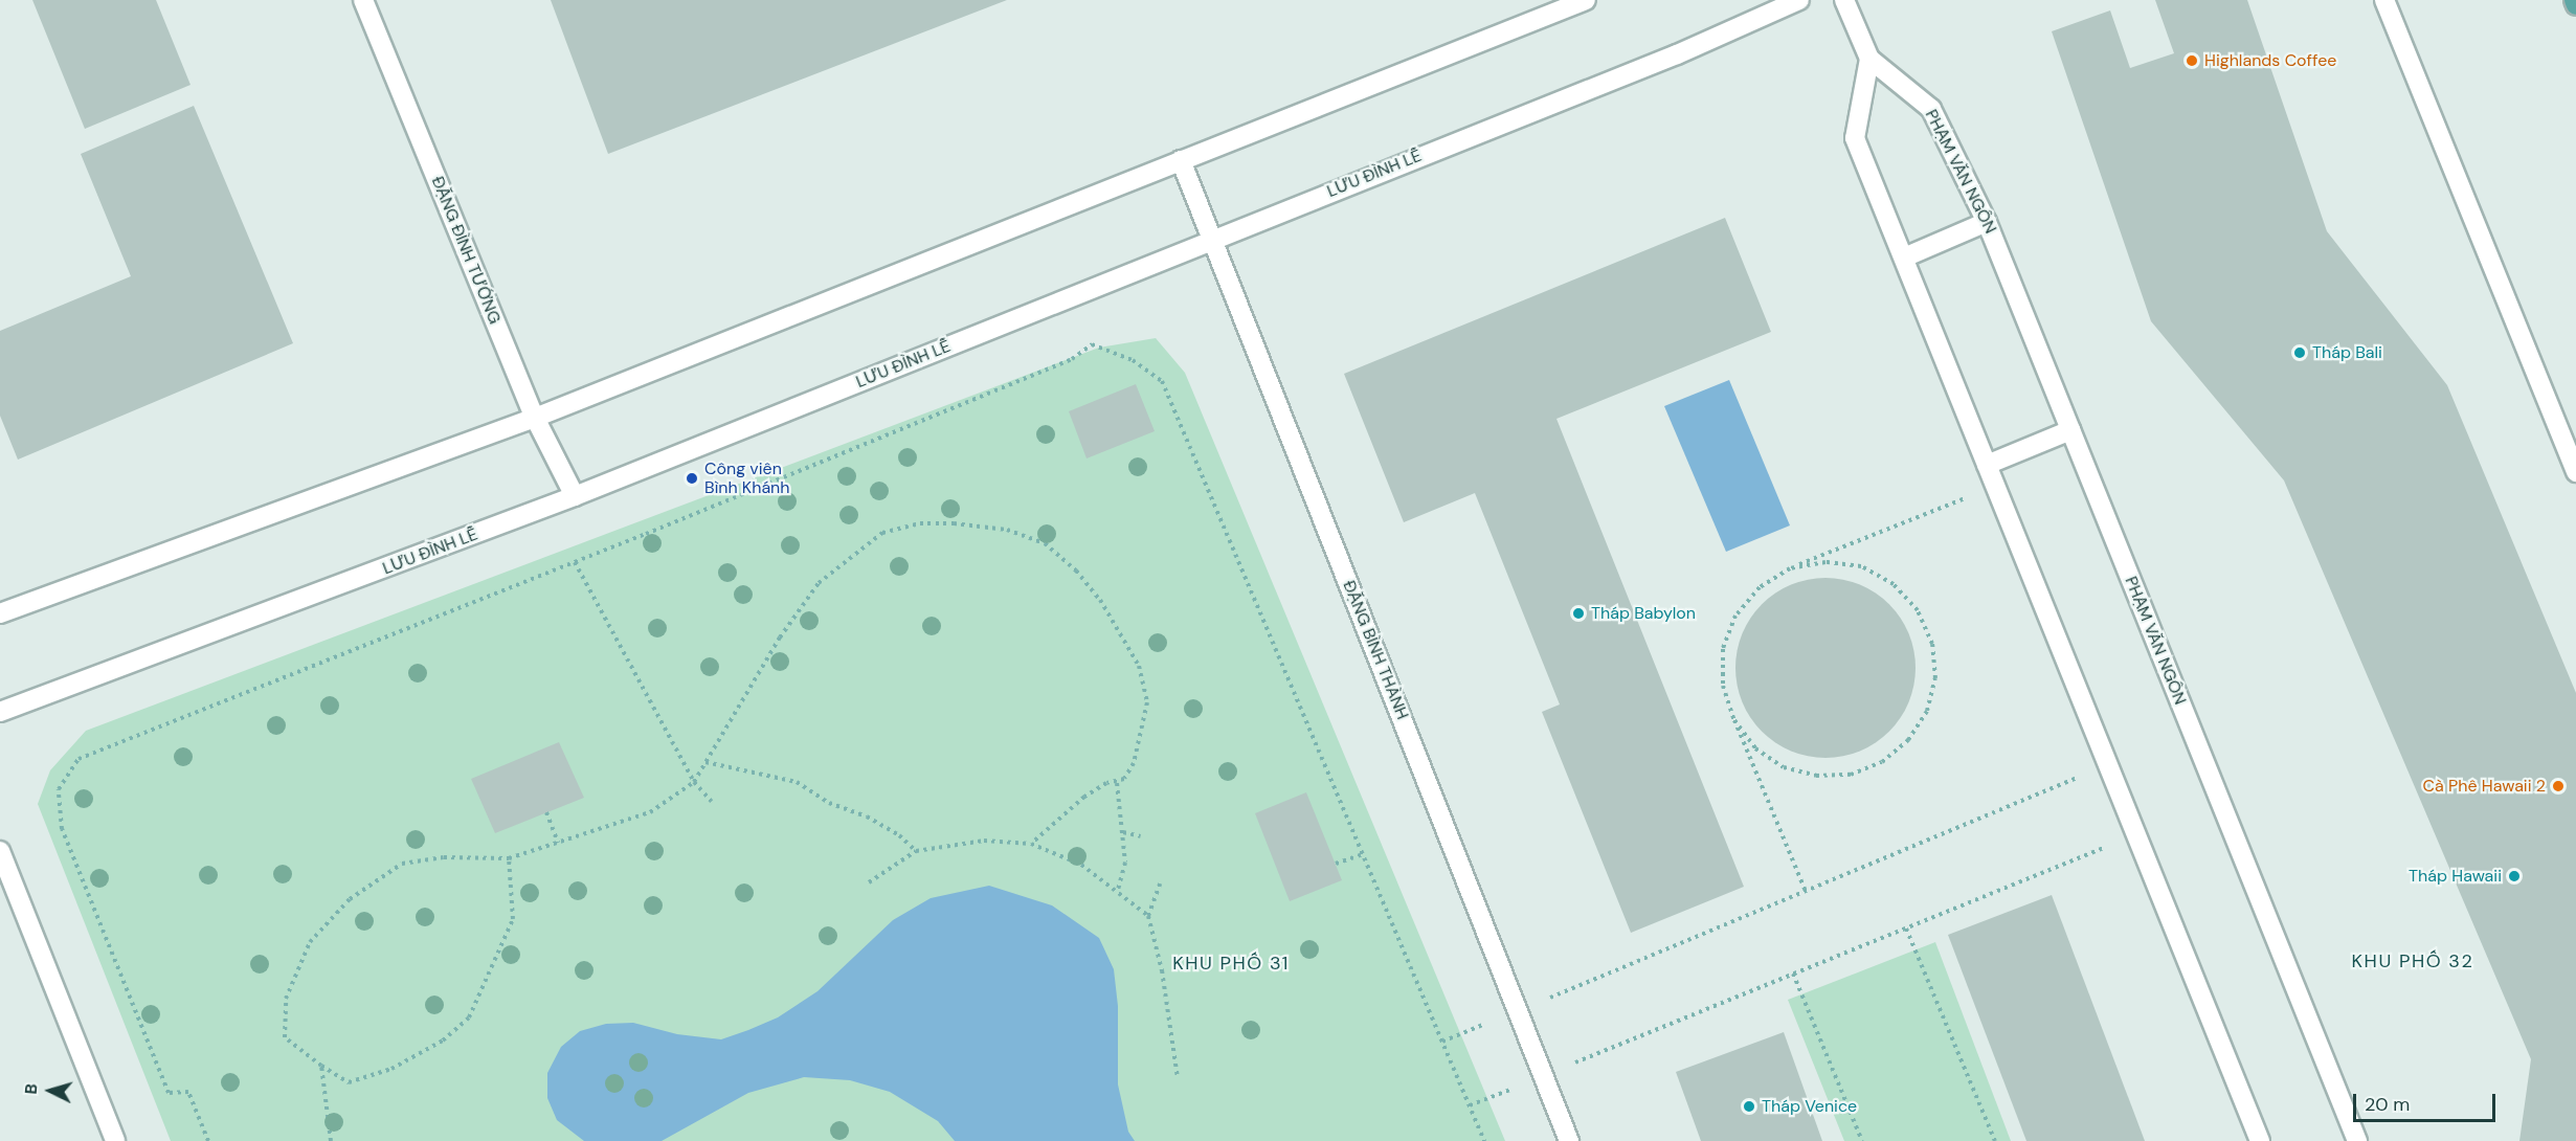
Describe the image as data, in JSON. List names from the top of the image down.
{
  "streets": {
    "street": [
      "PHẠM VĂN NGÔN",
      "LƯU ĐÌNH LỄ",
      "ĐẶNG ĐÌNH TƯỚNG",
      "ĐẶNG BÌNH THÀNH"
    ]
  },
  "crossings": [
    ["LƯU ĐÌNH LỄ", "ĐẶNG ĐÌNH TƯỚNG"],
    ["LƯU ĐÌNH LỄ", "ĐẶNG BÌNH THÀNH"]
  ],
  "districts": ["KHU PHỐ 32", "KHU PHỐ 31"],
  "places": [
    "Highlands Coffee",
    "Tháp Bali",
    "Công viên Bình Khánh",
    "Tháp Babylon",
    "Cà Phê Hawaii 2",
    "Tháp Hawaii",
    "Tháp Venice"
  ],
  "scale_bar": "20 m",
  "north": "left"
}
